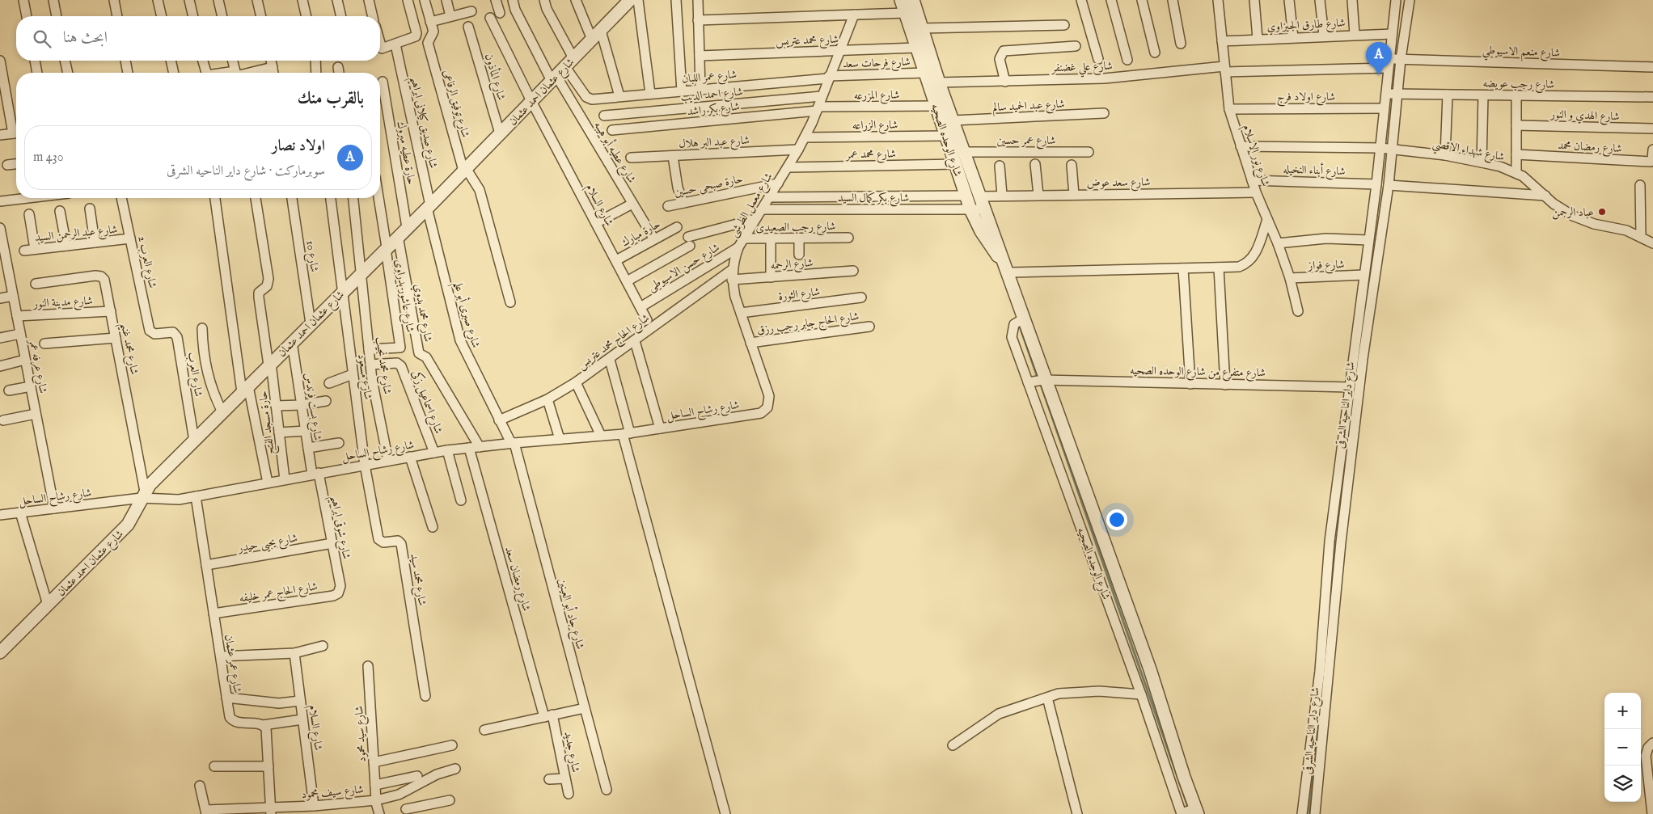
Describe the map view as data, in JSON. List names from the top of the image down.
{
  "streets": {
    "street": [
      "شارع طارق الجيزاوي",
      "شارع محمد عتريس",
      "شارع منعم الاسيوطي",
      "شارع فرحات سعد",
      "شارع علي غضنفر",
      "شارع عمر اللبان",
      "شارع المأذون",
      "شارع رجب عويضه",
      "شارع عثمان احمد عثمان",
      "شارع احمد الديب",
      "شارع المزرعه",
      "شارع اولاد فرج",
      "شارع توفيق الرفاعى",
      "شارع عبد الحميد سالم",
      "شارع بكر راشد",
      "شارع الهدي و النور",
      "شارع صديق كيلانى ابراهيم",
      "شارع الزراعه",
      "شارع الوحده الصحيه",
      "شارع عمر حسين",
      "شارع عبد البر هلال",
      "شارع رمضان محمد",
      "شارع شهداء الاقصي",
      "شارع عطيه أبو هيبه",
      "حارة عطيه مبروك",
      "شارع محمد عمر",
      "شارع نور الاسلام",
      "شارع أبناء النخيله",
      "شارع سعد عوض",
      "حارة صبحى حسين",
      "شارع بكر كمال السيد",
      "شارع السلام",
      "شارع معمل الطرشى",
      "شارع رجب الصعيدى",
      "شارع عبد الرحمن السيد",
      "حارة مبارك",
      "شارع 10",
      "شارع العرب 2",
      "شارع الرحمه",
      "شارع فواز",
      "شارع حسن الاسيوطى",
      "شارع الثورة",
      "شارع عاشور بدراوى",
      "شارع مدينة النور",
      "شارع محمد بدوي",
      "شارع صبرى أبو علم",
      "شارع الحاج جابر رجب رزق",
      "شارع الحاج محمد عتريس",
      "شارع محمد غنيم",
      "شارع محمد نجيب",
      "شارع عرفه عمر",
      "شارع متفرع من شارع الوحده الصحيه",
      "شارع العرب",
      "شارع مسعود",
      "شارع اسماعيل زكى",
      "شارع داير الناحيه الشرقى",
      "شارع بست فرندس",
      "شارع رشاح الساحل",
      "حارة مسجد الفتح",
      "شارع شوقى ابراهيم",
      "شارع يحيى حيدر",
      "شارع رمضان سعد",
      "شارع محمد سيد",
      "شارع الحاج عمر خليفه",
      "شارع جاد أبو العينين",
      "شارع عمر عثمان",
      "شارع سيد محمود",
      "شارع جديد",
      "شارع سيف محمود"
    ]
  },
  "crossings": [
    ["شارع طارق الجيزاوي", "شارع نور الاسلام"],
    ["شارع طارق الجيزاوي", "شارع داير الناحيه الشرقى"],
    ["شارع محمد عتريس", "شارع الوحده الصحيه"],
    ["شارع محمد عتريس", "شارع معمل الطرشى"],
    ["شارع منعم الاسيوطي", "شارع علي غضنفر"],
    ["شارع منعم الاسيوطي", "شارع داير الناحيه الشرقى"],
    ["شارع فرحات سعد", "شارع عمر اللبان"],
    ["شارع فرحات سعد", "شارع الوحده الصحيه"],
    ["شارع فرحات سعد", "شارع معمل الطرشى"],
    ["شارع علي غضنفر", "شارع المزرعه"],
    ["شارع علي غضنفر", "شارع الوحده الصحيه"],
    ["شارع علي غضنفر", "شارع نور الاسلام"],
    ["شارع علي غضنفر", "شارع داير الناحيه الشرقى"],
    ["شارع عمر اللبان", "شارع عثمان احمد عثمان"],
    ["شارع عمر اللبان", "شارع معمل الطرشى"],
    ["شارع المأذون", "شارع عثمان احمد عثمان"],
    ["شارع رجب عويضه", "شارع داير الناحيه الشرقى"],
    ["شارع عثمان احمد عثمان", "شارع توفيق الرفاعى"],
    ["شارع عثمان احمد عثمان", "شارع صديق كيلانى ابراهيم"],
    ["شارع عثمان احمد عثمان", "شارع عطيه أبو هيبه"],
    ["شارع عثمان احمد عثمان", "حارة عطيه مبروك"],
    ["شارع عثمان احمد عثمان", "شارع السلام"],
    ["شارع عثمان احمد عثمان", "شارع 10"],
    ["شارع عثمان احمد عثمان", "شارع عاشور بدراوى"],
    ["شارع عثمان احمد عثمان", "شارع محمد بدوي"],
    ["شارع عثمان احمد عثمان", "شارع صبرى أبو علم"],
    ["شارع عثمان احمد عثمان", "شارع محمد غنيم"],
    ["شارع عثمان احمد عثمان", "شارع محمد نجيب"],
    ["شارع عثمان احمد عثمان", "شارع العرب"],
    ["شارع عثمان احمد عثمان", "شارع مسعود"],
    ["شارع عثمان احمد عثمان", "شارع بست فرندس"],
    ["شارع عثمان احمد عثمان", "شارع رشاح الساحل"],
    ["شارع عثمان احمد عثمان", "حارة مسجد الفتح"],
    ["شارع احمد الديب", "شارع معمل الطرشى"],
    ["شارع المزرعه", "شارع بكر راشد"],
    ["شارع المزرعه", "شارع الوحده الصحيه"],
    ["شارع المزرعه", "شارع معمل الطرشى"],
    ["شارع اولاد فرج", "شارع نور الاسلام"],
    ["شارع اولاد فرج", "شارع داير الناحيه الشرقى"],
    ["شارع عبد الحميد سالم", "شارع الوحده الصحيه"],
    ["شارع بكر راشد", "شارع معمل الطرشى"],
    ["شارع صديق كيلانى ابراهيم", "شارع صبرى أبو علم"],
    ["شارع الزراعه", "شارع الوحده الصحيه"],
    ["شارع الزراعه", "شارع معمل الطرشى"],
    ["شارع الوحده الصحيه", "شارع عمر حسين"],
    ["شارع الوحده الصحيه", "شارع محمد عمر"],
    ["شارع الوحده الصحيه", "شارع سعد عوض"],
    ["شارع الوحده الصحيه", "شارع بكر كمال السيد"],
    ["شارع الوحده الصحيه", "شارع متفرع من شارع الوحده الصحيه"],
    ["شارع عبد البر هلال", "شارع معمل الطرشى"],
    ["شارع شهداء الاقصي", "شارع نور الاسلام"],
    ["شارع شهداء الاقصي", "شارع داير الناحيه الشرقى"],
    ["شارع عطيه أبو هيبه", "حارة مبارك"],
    ["شارع محمد عمر", "شارع معمل الطرشى"],
    ["شارع نور الاسلام", "شارع أبناء النخيله"],
    ["شارع نور الاسلام", "شارع سعد عوض"],
    ["شارع نور الاسلام", "شارع فواز"],
    ["شارع أبناء النخيله", "شارع داير الناحيه الشرقى"],
    ["حارة صبحى حسين", "شارع معمل الطرشى"],
    ["شارع بكر كمال السيد", "شارع معمل الطرشى"],
    ["شارع السلام", "حارة مبارك"],
    ["شارع السلام", "شارع حسن الاسيوطى"],
    ["شارع السلام", "شارع سيف محمود"],
    ["شارع معمل الطرشى", "شارع رجب الصعيدى"],
    ["شارع معمل الطرشى", "شارع الرحمه"],
    ["شارع معمل الطرشى", "شارع حسن الاسيوطى"],
    ["شارع معمل الطرشى", "شارع الثورة"],
    ["شارع معمل الطرشى", "شارع الحاج جابر رجب رزق"],
    ["شارع معمل الطرشى", "شارع الحاج محمد عتريس"],
    ["شارع معمل الطرشى", "شارع رشاح الساحل"],
    ["شارع عبد الرحمن السيد", "شارع العرب 2"],
    ["شارع العرب 2", "شارع العرب"],
    ["شارع فواز", "شارع داير الناحيه الشرقى"],
    ["شارع عاشور بدراوى", "شارع محمد نجيب"],
    ["شارع مدينة النور", "شارع محمد غنيم"],
    ["شارع مدينة النور", "شارع عرفه عمر"],
    ["شارع محمد بدوي", "شارع رشاح الساحل"],
    ["شارع صبرى أبو علم", "شارع الحاج محمد عتريس"],
    ["شارع صبرى أبو علم", "شارع رشاح الساحل"],
    ["شارع صبرى أبو علم", "شارع جاد أبو العينين"],
    ["شارع محمد غنيم", "شارع رشاح الساحل"],
    ["شارع محمد نجيب", "شارع اسماعيل زكى"],
    ["شارع محمد نجيب", "شارع رشاح الساحل"],
    ["شارع عرفه عمر", "شارع رشاح الساحل"],
    ["شارع متفرع من شارع الوحده الصحيه", "شارع داير الناحيه الشرقى"],
    ["شارع مسعود", "شارع رشاح الساحل"],
    ["شارع مسعود", "شارع محمد سيد"],
    ["شارع اسماعيل زكى", "شارع رشاح الساحل"],
    ["شارع بست فرندس", "شارع رشاح الساحل"],
    ["شارع بست فرندس", "شارع شوقى ابراهيم"],
    ["شارع رشاح الساحل", "حارة مسجد الفتح"],
    ["شارع رشاح الساحل", "شارع شوقى ابراهيم"],
    ["شارع رشاح الساحل", "شارع رمضان سعد"],
    ["شارع رشاح الساحل", "شارع محمد سيد"],
    ["شارع رشاح الساحل", "شارع جاد أبو العينين"],
    ["شارع رشاح الساحل", "شارع عمر عثمان"],
    ["شارع شوقى ابراهيم", "شارع يحيى حيدر"],
    ["شارع شوقى ابراهيم", "شارع الحاج عمر خليفه"],
    ["شارع يحيى حيدر", "شارع عمر عثمان"],
    ["شارع رمضان سعد", "شارع جديد"],
    ["شارع الحاج عمر خليفه", "شارع عمر عثمان"],
    ["شارع سيد محمود", "شارع سيف محمود"]
  ],
  "places": ["عباد الرحمن"],
  "page": {
    "search": "ابحث هنا",
    "pins": "A",
    "heading": "بالقرب منك",
    "list": [
      {
        "mark": "A",
        "name": "اولاد نصار",
        "note": "سوبرماركت · شارع داير الناحيه الشرقى",
        "value": "430 m"
      }
    ],
    "map_buttons": ["+", "−"]
  }
}
